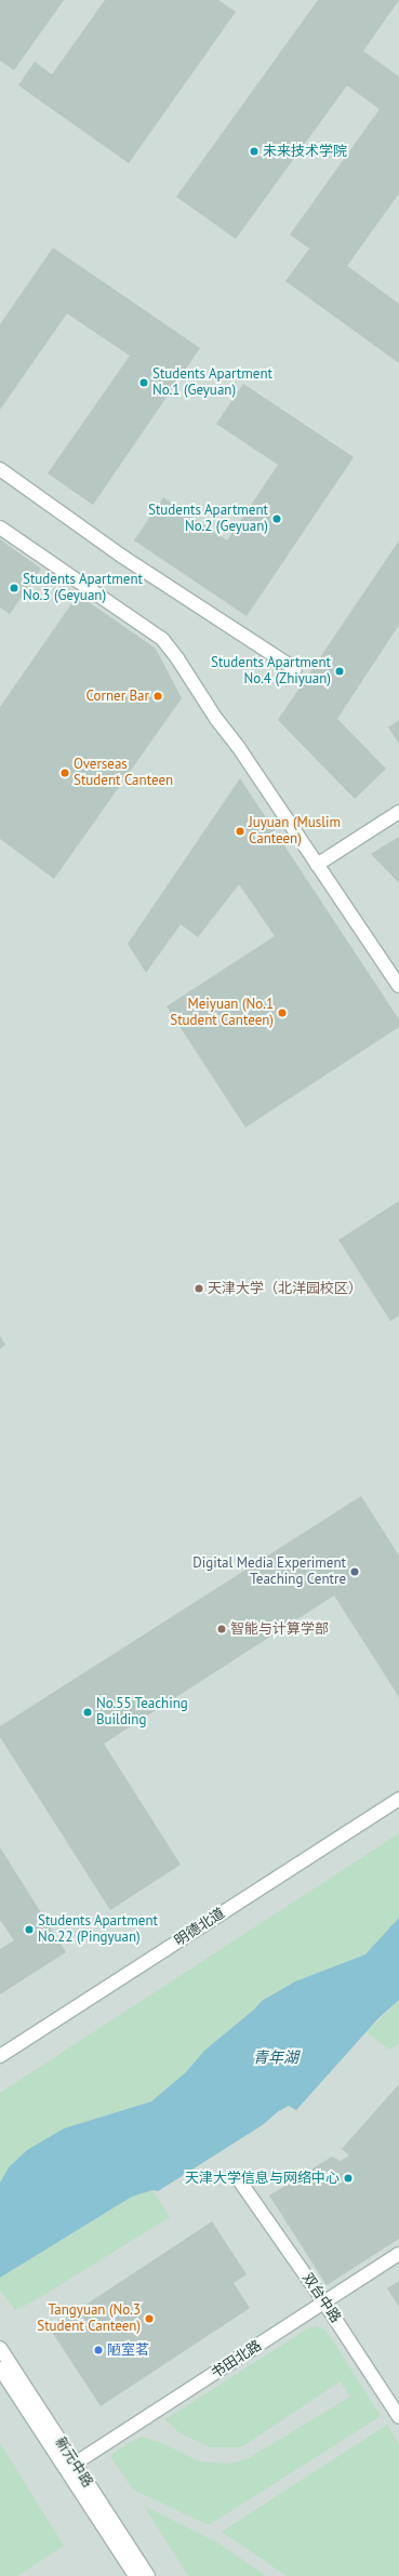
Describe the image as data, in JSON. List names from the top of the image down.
{
  "streets": {
    "street": [
      "明德北道",
      "双台中路",
      "书田北路",
      "新元中路"
    ]
  },
  "crossings": [
    ["双台中路", "书田北路"],
    ["书田北路", "新元中路"]
  ],
  "water": ["青年湖"],
  "places": [
    "未来技术学院",
    "Students Apartment No.1 (Geyuan)",
    "Students Apartment No.2 (Geyuan)",
    "Students Apartment No.3 (Geyuan)",
    "Students Apartment No.4 (Zhiyuan)",
    "Corner Bar",
    "Overseas Student Canteen",
    "Juyuan (Muslim Canteen)",
    "Meiyuan (No.1 Student Canteen)",
    "天津大学（北洋园校区）",
    "Digital Media Experiment Teaching Centre",
    "智能与计算学部",
    "No.55 Teaching Building",
    "Students Apartment No.22 (Pingyuan)",
    "天津大学信息与网络中心",
    "Tangyuan (No.3 Student Canteen)",
    "陋室茗"
  ]
}
